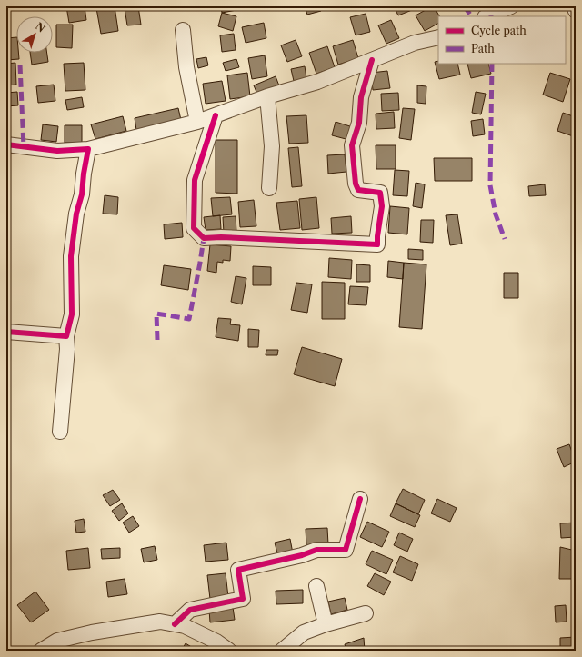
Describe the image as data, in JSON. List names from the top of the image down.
{
  "legend": ["Cycle path", "Path"],
  "north": "top right"
}
